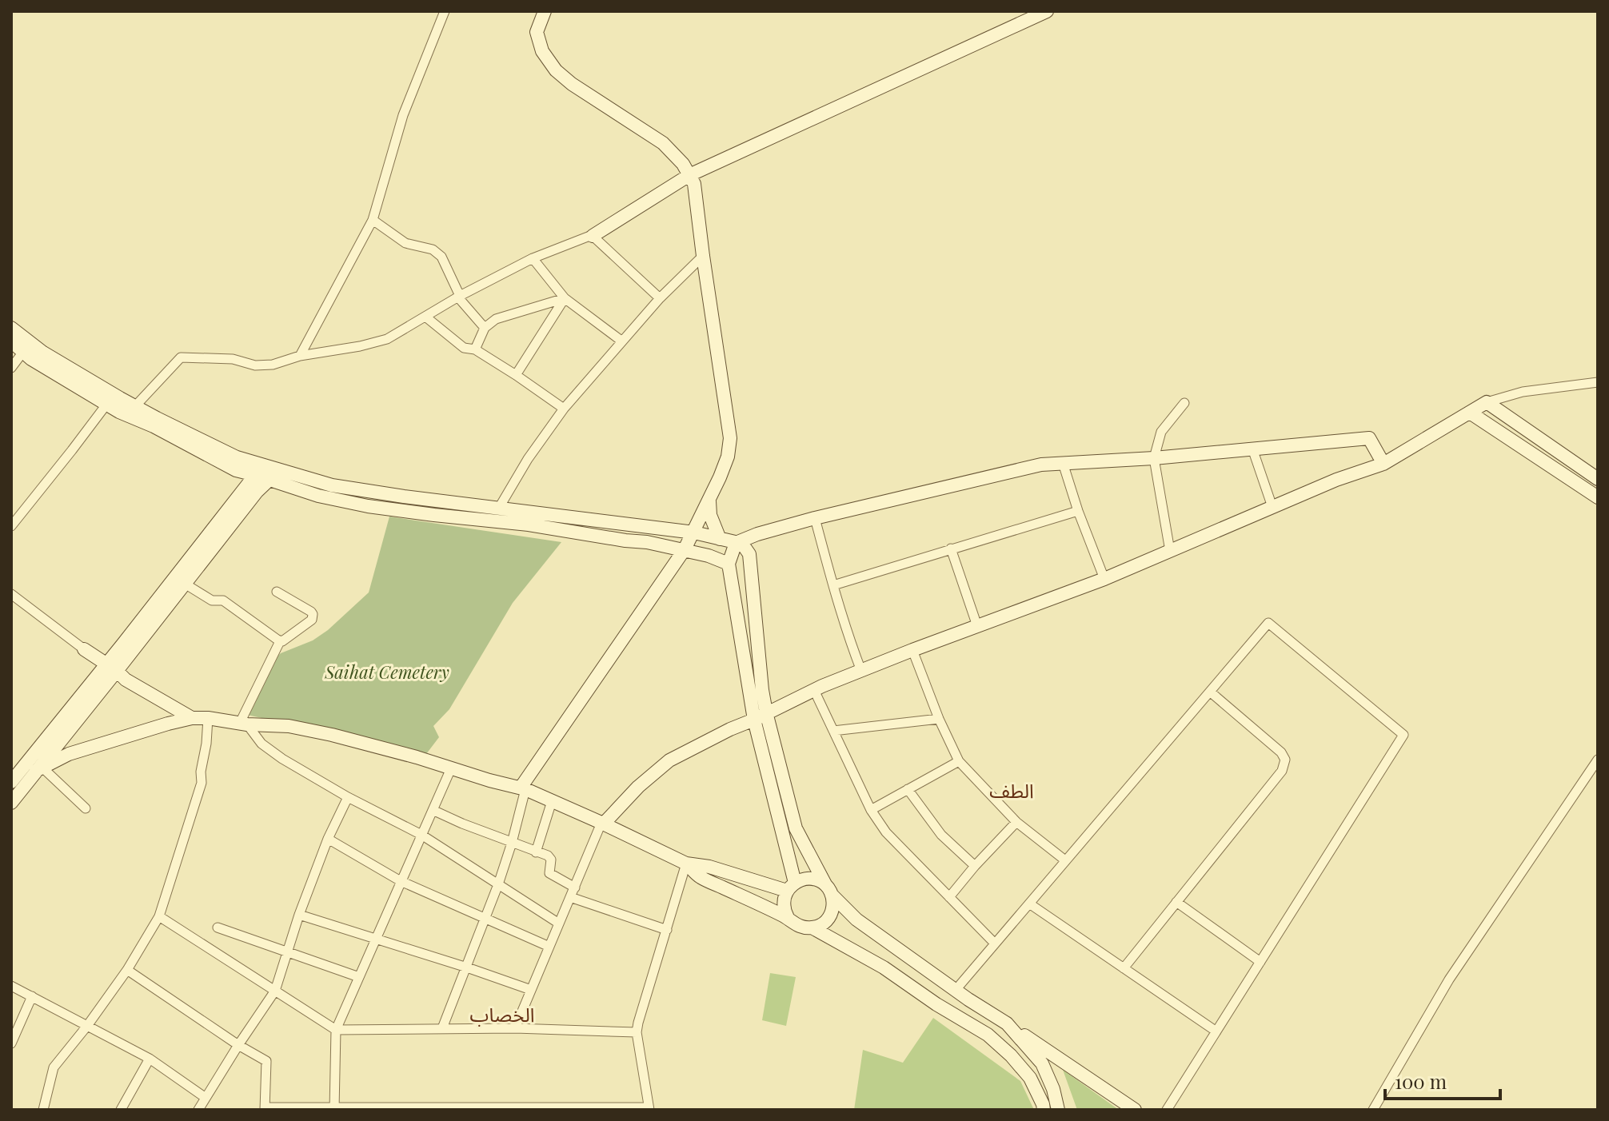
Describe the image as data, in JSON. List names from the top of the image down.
{
  "districts": ["الطف", "الخصاب"],
  "parks": ["Saihat Cemetery"],
  "scale_bar": "100 m"
}
